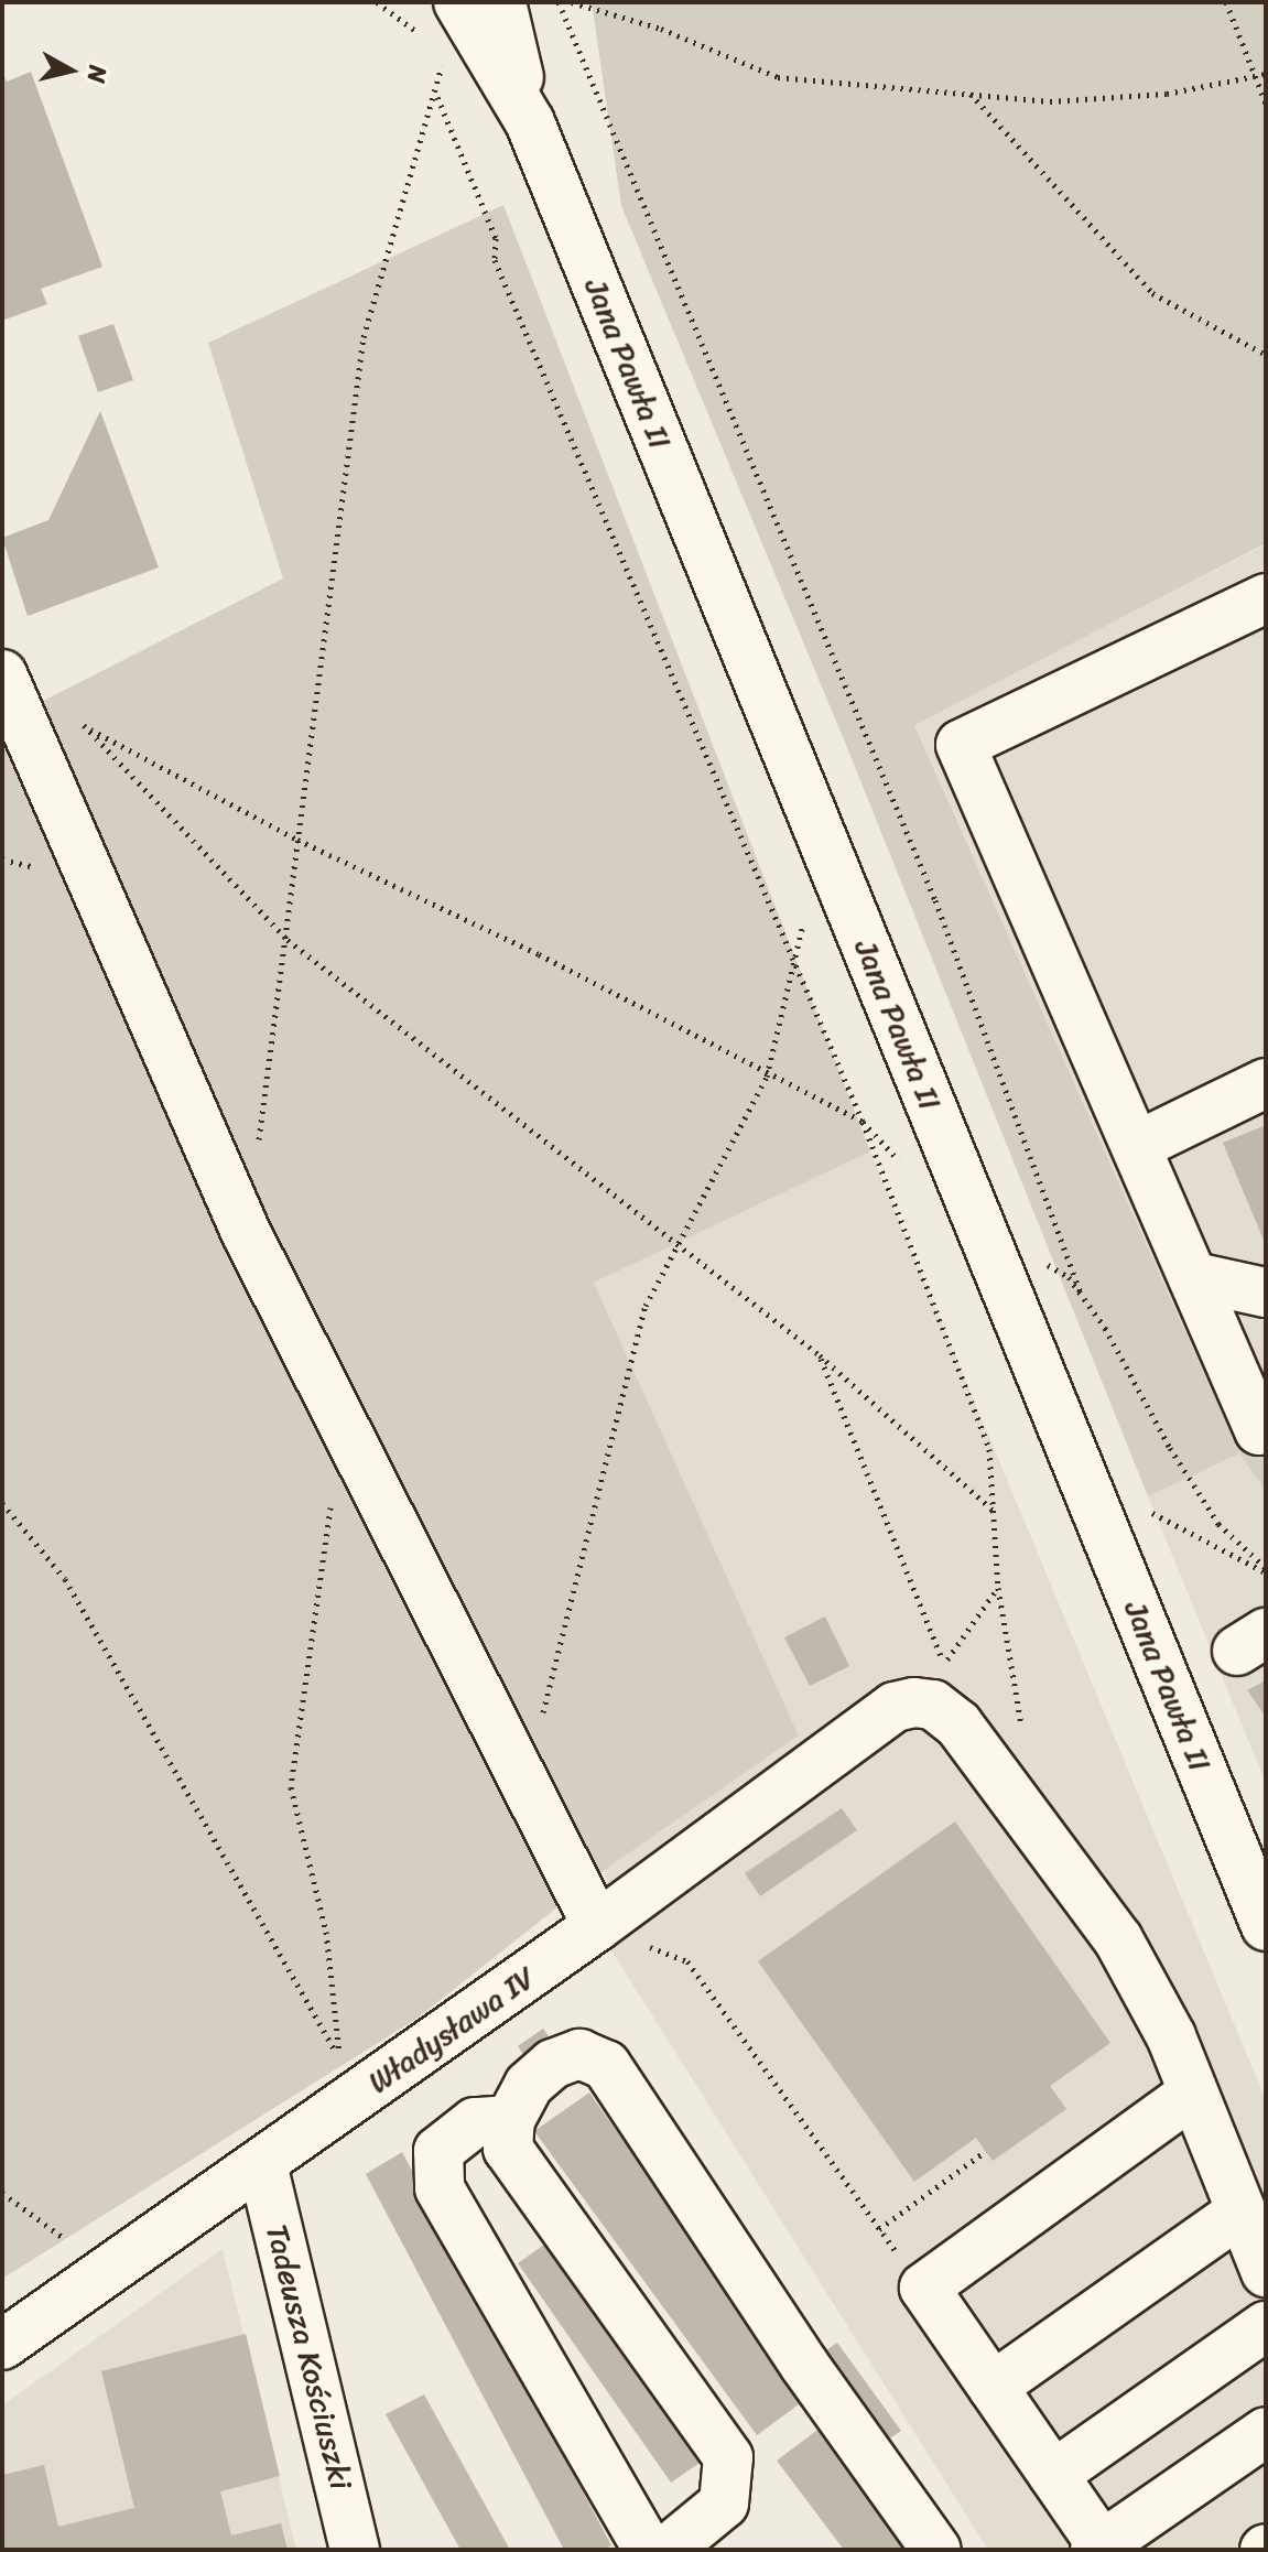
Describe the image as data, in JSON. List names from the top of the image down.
{
  "streets": {
    "street": ["Jana Pawła II", "Władysława IV", "Tadeusza Kościuszki"]
  },
  "crossings": [
    ["Władysława IV", "Tadeusza Kościuszki"]
  ],
  "north": "right"
}
